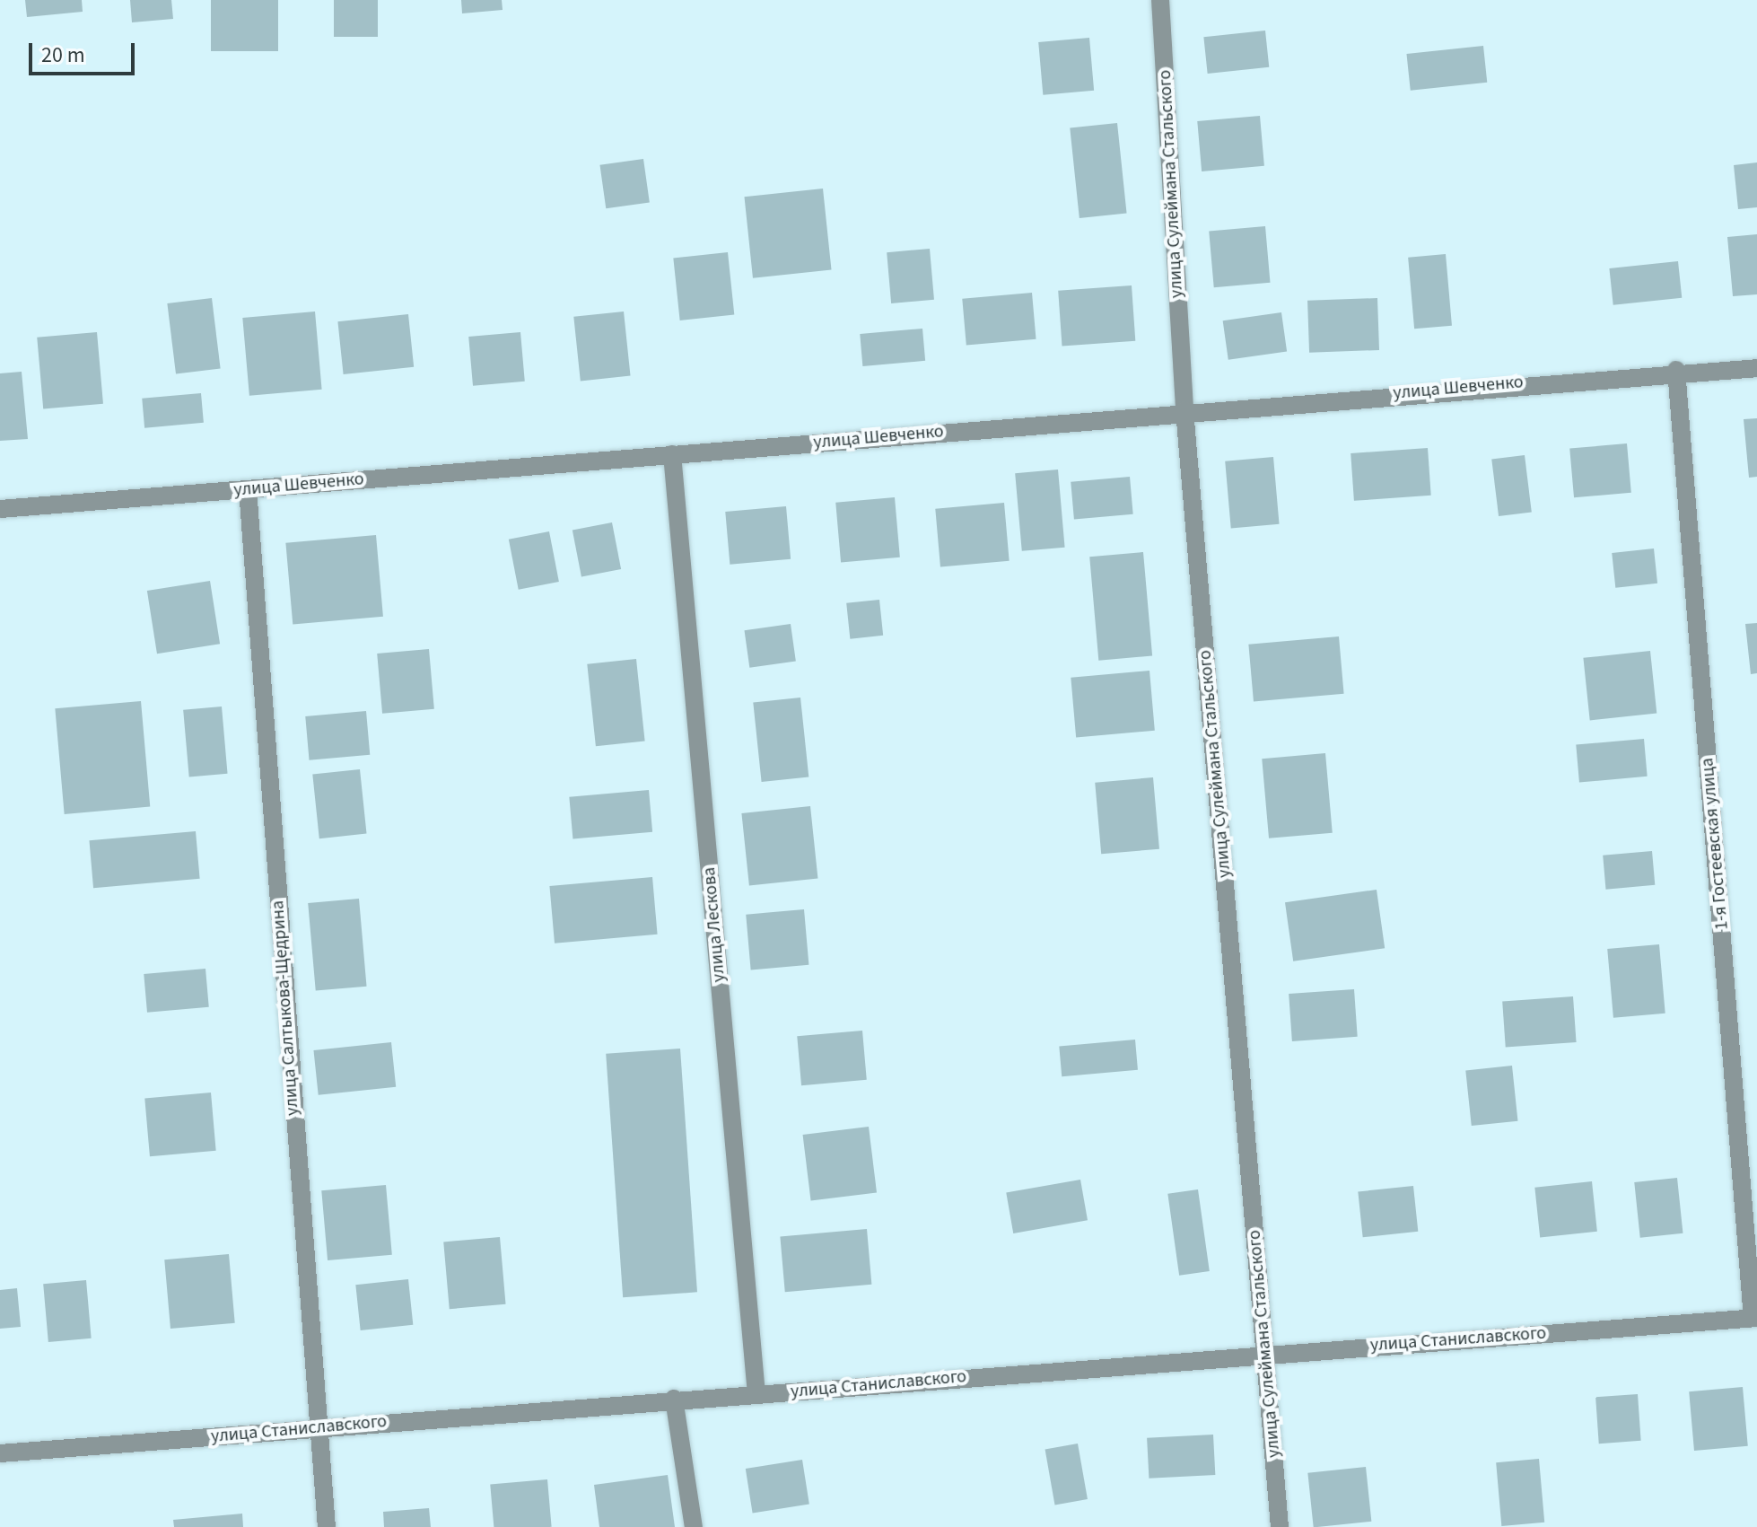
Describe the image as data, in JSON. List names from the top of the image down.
{
  "streets": {
    "street": [
      "улица Сулеймана Стальского",
      "улица Шевченко",
      "1-я Гостеевская улица",
      "улица Лескова",
      "улица Салтыкова-Щедрина",
      "улица Станиславского"
    ]
  },
  "crossings": [
    ["улица Сулеймана Стальского", "улица Шевченко"],
    ["улица Сулеймана Стальского", "улица Станиславского"],
    ["улица Шевченко", "1-я Гостеевская улица"],
    ["улица Шевченко", "улица Лескова"],
    ["улица Шевченко", "улица Салтыкова-Щедрина"],
    ["1-я Гостеевская улица", "улица Станиславского"],
    ["улица Лескова", "улица Станиславского"],
    ["улица Салтыкова-Щедрина", "улица Станиславского"]
  ],
  "scale_bar": "20 m"
}
